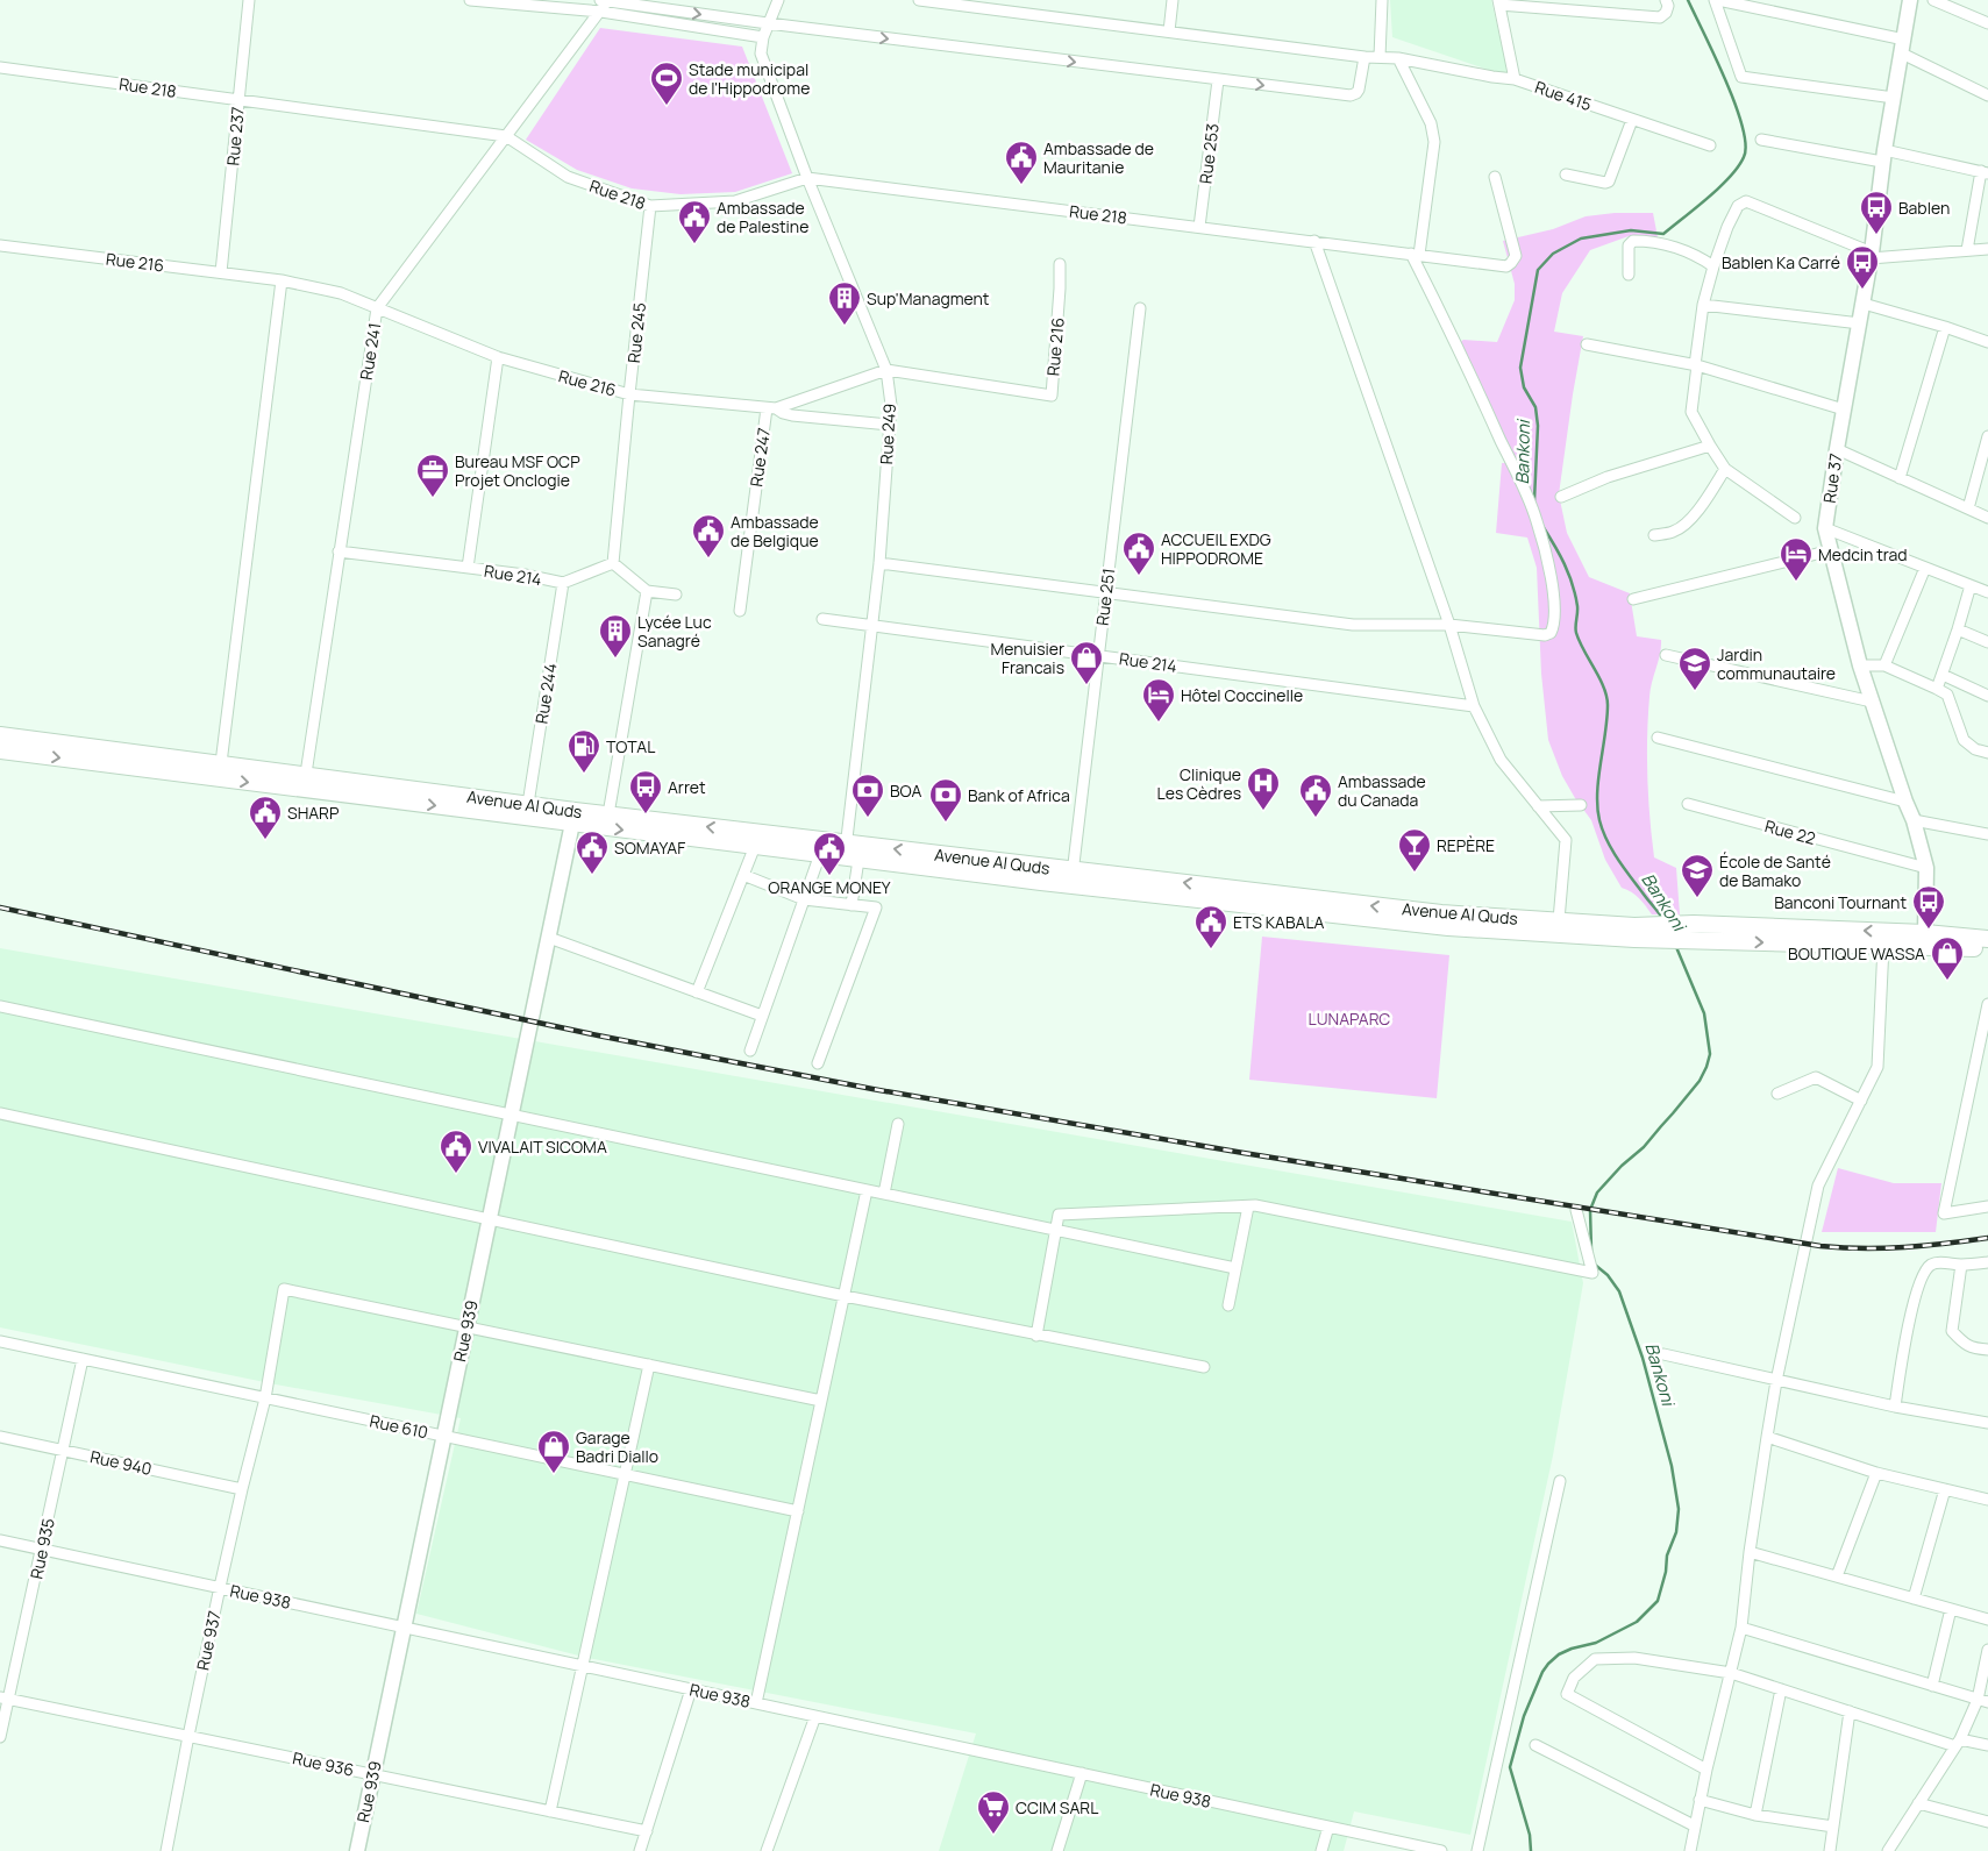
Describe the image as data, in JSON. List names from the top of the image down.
{
  "streets": {
    "main road": ["Rue 37", "Avenue Al Quds", "Rue 939"],
    "street": [
      "Rue 218",
      "Rue 415",
      "Rue 237",
      "Rue 253",
      "Rue 216",
      "Rue 245",
      "Rue 241",
      "Rue 249",
      "Rue 247",
      "Rue 214",
      "Rue 251",
      "Rue 244",
      "Rue 22",
      "Rue 610",
      "Rue 940",
      "Rue 935",
      "Rue 938",
      "Rue 937",
      "Rue 936"
    ]
  },
  "crossings": [
    ["Rue 218", "Rue 237"],
    ["Rue 218", "Rue 253"],
    ["Rue 218", "Rue 245"],
    ["Rue 218", "Rue 241"],
    ["Rue 218", "Rue 249"],
    ["Rue 237", "Rue 216"],
    ["Rue 216", "Rue 245"],
    ["Rue 216", "Rue 241"],
    ["Rue 216", "Rue 249"],
    ["Rue 216", "Rue 247"],
    ["Rue 245", "Rue 214"],
    ["Rue 241", "Rue 214"],
    ["Rue 241", "Avenue Al Quds"],
    ["Rue 249", "Rue 214"],
    ["Rue 249", "Avenue Al Quds"],
    ["Rue 37", "Avenue Al Quds"],
    ["Rue 37", "Rue 22"],
    ["Rue 214", "Rue 251"],
    ["Rue 214", "Rue 244"],
    ["Rue 251", "Avenue Al Quds"],
    ["Rue 244", "Avenue Al Quds"],
    ["Avenue Al Quds", "Rue 939"],
    ["Rue 939", "Rue 610"],
    ["Rue 939", "Rue 938"],
    ["Rue 939", "Rue 937"],
    ["Rue 939", "Rue 936"],
    ["Rue 610", "Rue 935"],
    ["Rue 610", "Rue 937"],
    ["Rue 940", "Rue 935"],
    ["Rue 940", "Rue 937"],
    ["Rue 935", "Rue 938"],
    ["Rue 935", "Rue 936"],
    ["Rue 938", "Rue 937"],
    ["Rue 937", "Rue 936"]
  ],
  "water": ["Bankoni"],
  "parks": ["LUNAPARC"],
  "places": {
    "sports": ["Stade municipal de l'Hippodrome"],
    "public building": [
      "Ambassade de Mauritanie",
      "Ambassade de Palestine",
      "Ambassade de Belgique",
      "ACCUEIL EXDG HIPPODROME",
      "Ambassade du Canada",
      "SHARP",
      "SOMAYAF",
      "ORANGE MONEY",
      "ETS KABALA",
      "VIVALAIT SICOMA"
    ],
    "bus stop": [
      "Bablen",
      "Bablen Ka Carré",
      "Arret",
      "Banconi Tournant"
    ],
    "building": ["Sup'Managment", "Lycée Luc Sanagré"],
    "office": ["Bureau MSF OCP Projet Onclogie"],
    "hotel": ["Medcin trad", "Hôtel Coccinelle"],
    "shop": ["Menuisier Francais", "BOUTIQUE WASSA", "Garage Badri Diallo"],
    "school or university": ["Jardin communautaire", "École de Santé de Bamako"],
    "fuel station": ["TOTAL"],
    "hospital": ["Clinique Les Cèdres"],
    "bank": ["BOA", "Bank of Africa"],
    "bar": ["REPÈRE"],
    "supermarket": ["CCIM SARL"]
  }
}
